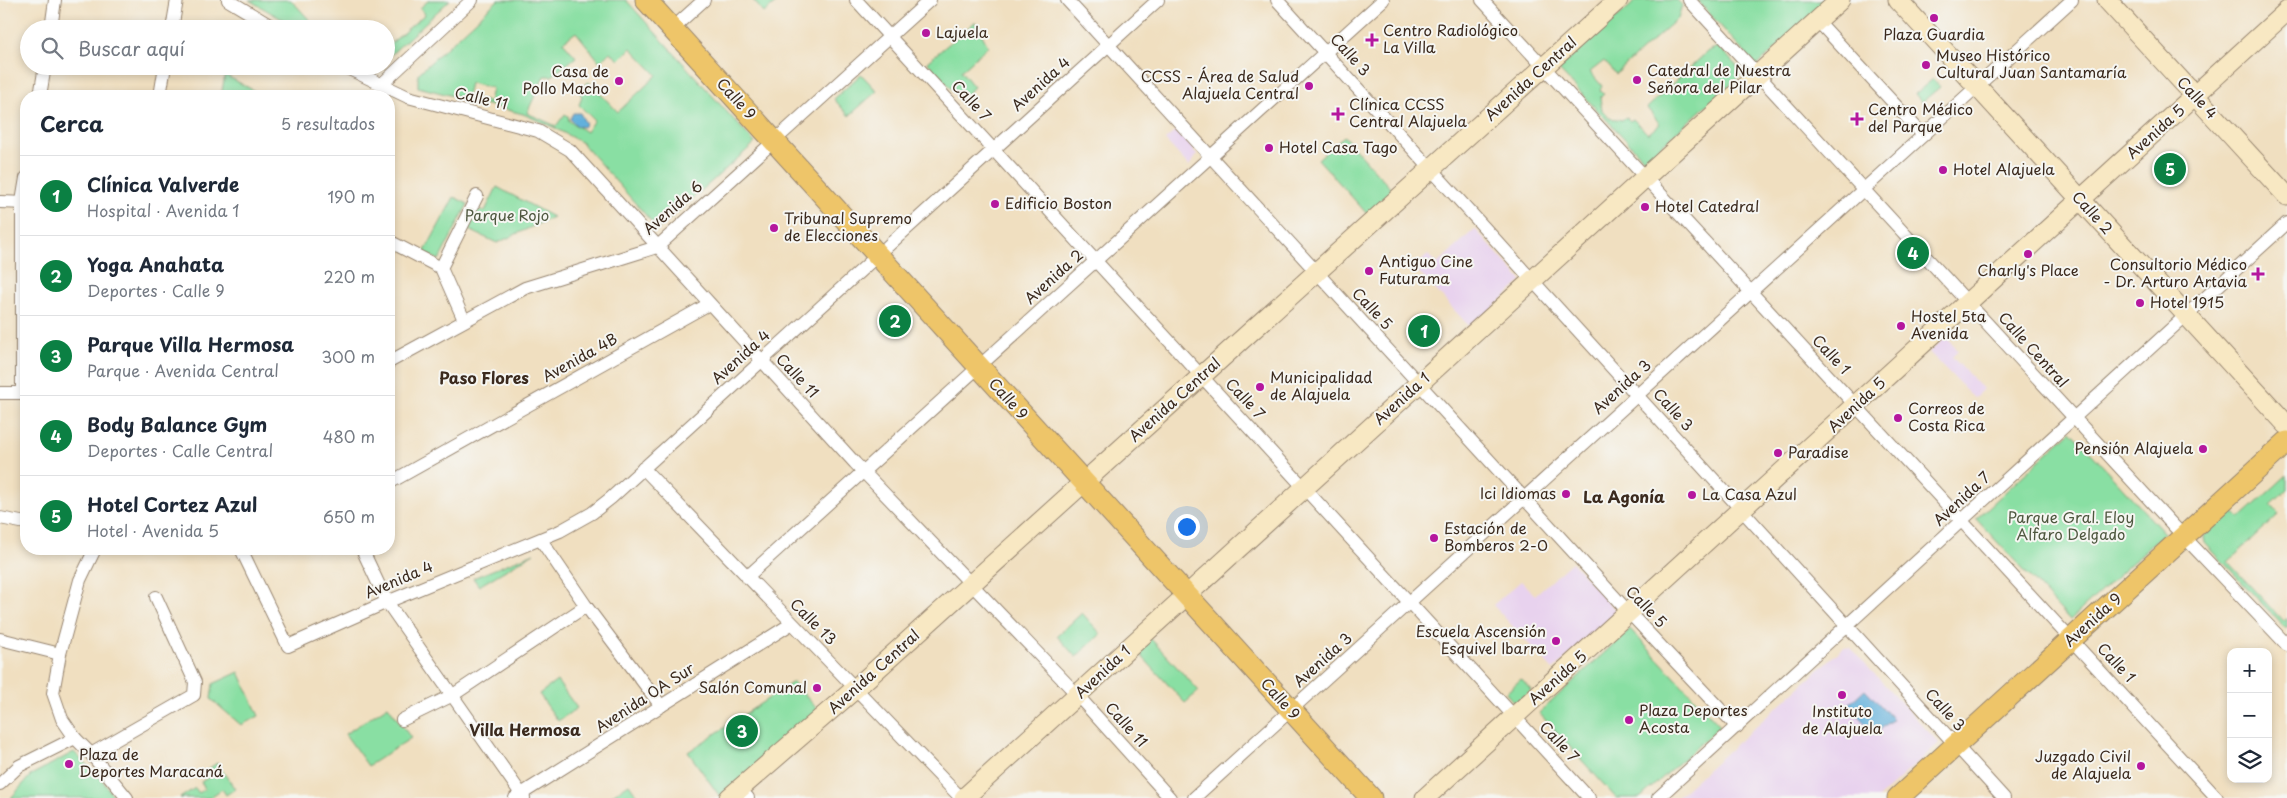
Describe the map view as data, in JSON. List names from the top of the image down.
{
  "streets": {
    "main road": ["Calle 9", "Avenida 9"],
    "street": [
      "Calle 3",
      "Avenida Central",
      "Avenida 4",
      "Calle 4",
      "Calle 11",
      "Calle 7",
      "Avenida 5",
      "Avenida 6",
      "Calle 2",
      "Avenida 2",
      "Calle 5",
      "Calle Central",
      "Calle 1",
      "Avenida 4B",
      "Avenida 3",
      "Avenida 1",
      "Avenida 7",
      "Calle 13",
      "Avenida 0A Sur"
    ]
  },
  "crossings": [
    ["Calle 3", "Avenida Central"],
    ["Calle 3", "Avenida 5"],
    ["Calle 3", "Avenida 2"],
    ["Calle 3", "Avenida 3"],
    ["Calle 3", "Avenida 1"],
    ["Calle 3", "Avenida 7"],
    ["Calle 3", "Avenida 9"],
    ["Avenida Central", "Calle 11"],
    ["Avenida Central", "Calle 9"],
    ["Avenida Central", "Calle 7"],
    ["Avenida Central", "Calle 5"],
    ["Avenida Central", "Calle 1"],
    ["Avenida Central", "Calle 13"],
    ["Avenida 4", "Calle 11"],
    ["Avenida 4", "Calle 9"],
    ["Avenida 4", "Calle 7"],
    ["Avenida 4", "Calle 5"],
    ["Avenida 4", "Calle 13"],
    ["Calle 4", "Avenida 5"],
    ["Calle 11", "Avenida 6"],
    ["Calle 11", "Avenida 2"],
    ["Calle 11", "Avenida 4B"],
    ["Calle 11", "Avenida 1"],
    ["Calle 9", "Avenida 6"],
    ["Calle 9", "Avenida 2"],
    ["Calle 9", "Avenida 3"],
    ["Calle 9", "Avenida 1"],
    ["Calle 7", "Avenida 5"],
    ["Calle 7", "Avenida 6"],
    ["Calle 7", "Avenida 2"],
    ["Calle 7", "Avenida 3"],
    ["Calle 7", "Avenida 1"],
    ["Avenida 5", "Calle 2"],
    ["Avenida 5", "Calle 5"],
    ["Avenida 5", "Calle Central"],
    ["Avenida 5", "Calle 1"],
    ["Calle 2", "Avenida 3"],
    ["Calle 2", "Avenida 7"],
    ["Avenida 2", "Calle 5"],
    ["Avenida 2", "Calle 13"],
    ["Calle 5", "Avenida 3"],
    ["Calle 5", "Avenida 1"],
    ["Calle 5", "Avenida 7"],
    ["Calle Central", "Avenida 3"],
    ["Calle Central", "Avenida 1"],
    ["Calle Central", "Avenida 7"],
    ["Calle Central", "Avenida 9"],
    ["Calle 1", "Avenida 3"],
    ["Calle 1", "Avenida 1"],
    ["Calle 1", "Avenida 7"],
    ["Calle 1", "Avenida 9"],
    ["Avenida 1", "Calle 13"],
    ["Calle 13", "Avenida 0A Sur"]
  ],
  "districts": ["Paso Flores", "La Agonía", "Villa Hermosa"],
  "parks": ["Parque Rojo", "Parque Gral. Eloy Alfaro Delgado"],
  "places": {
    "other": [
      "Plaza Guardia",
      "Lajuela",
      "Museo Histórico Cultural Juan Santamaría",
      "Catedral de Nuestra Señora del Pilar",
      "Casa de Pollo Macho",
      "CCSS - Área de Salud Alajuela Central",
      "Hotel Casa Tago",
      "Hotel Alajuela",
      "Edificio Boston",
      "Hotel Catedral",
      "Tribunal Supremo de Elecciones",
      "Charly's Place",
      "Antiguo Cine Futurama",
      "Hotel 1915",
      "Hostel 5ta Avenida",
      "Municipalidad de Alajuela",
      "Correos de Costa Rica",
      "Pensión Alajuela",
      "Paradise",
      "Ici Idiomas",
      "La Casa Azul",
      "Estación de Bomberos 2-0",
      "Escuela Ascensión Esquivel Ibarra",
      "Salón Comunal",
      "Instituto de Alajuela",
      "Plaza Deportes Acosta",
      "Plaza de Deportes Maracaná",
      "Juzgado Civil de Alajuela"
    ],
    "health": [
      "Centro Radiológico La Villa",
      "Clínica CCSS Central Alajuela",
      "Centro Médico del Parque",
      "Consultorio Médico - Dr. Arturo Artavia"
    ]
  },
  "page": {
    "search": "Buscar aquí",
    "heading": ["Cerca", "5 resultados"],
    "pins": [
      "5",
      "4",
      "2",
      "1",
      "3"
    ],
    "list": [
      {
        "mark": "1",
        "name": "Clínica Valverde",
        "note": "Hospital · Avenida 1",
        "value": "190 m"
      },
      {
        "mark": "2",
        "name": "Yoga Anahata",
        "note": "Deportes · Calle 9",
        "value": "220 m"
      },
      {
        "mark": "3",
        "name": "Parque Villa Hermosa",
        "note": "Parque · Avenida Central",
        "value": "300 m"
      },
      {
        "mark": "4",
        "name": "Body Balance Gym",
        "note": "Deportes · Calle Central",
        "value": "480 m"
      },
      {
        "mark": "5",
        "name": "Hotel Cortez Azul",
        "note": "Hotel · Avenida 5",
        "value": "650 m"
      }
    ],
    "map_buttons": ["+", "−"]
  }
}
